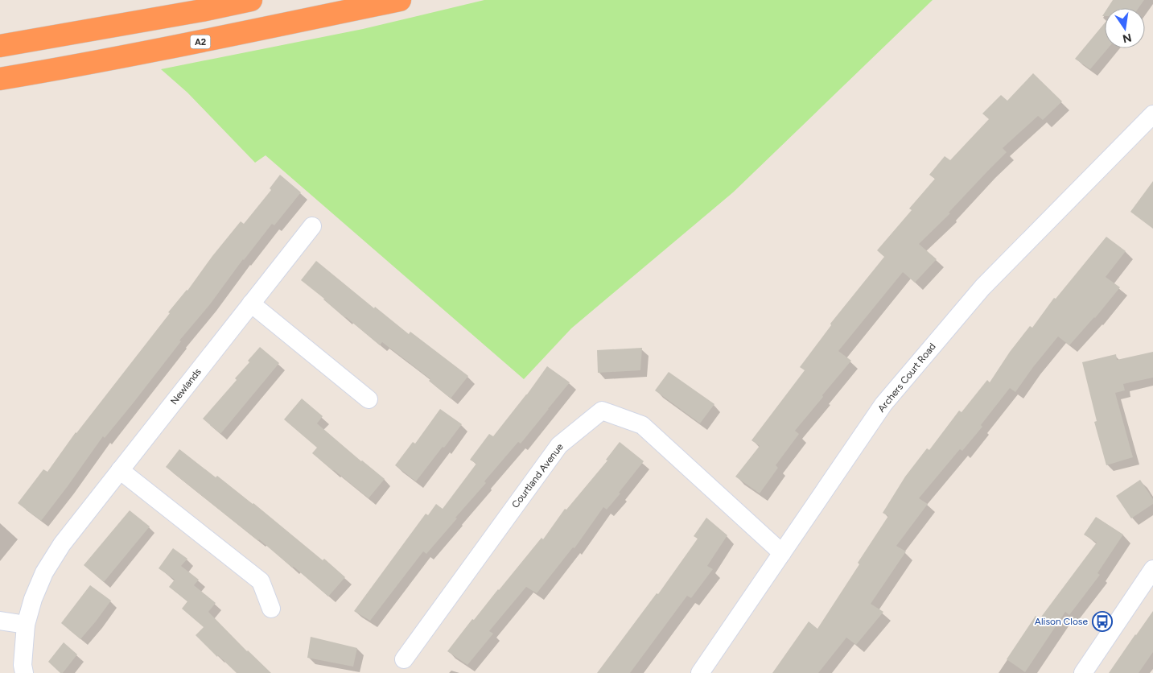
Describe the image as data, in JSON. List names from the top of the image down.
{
  "streets": {
    "highway": ["A2"],
    "street": ["Archers Court Road", "Newlands", "Courtland Avenue"]
  },
  "crossings": [
    ["Archers Court Road", "Courtland Avenue"]
  ],
  "places": {
    "bus stop": ["Alison Close"]
  },
  "north": "bottom"
}
